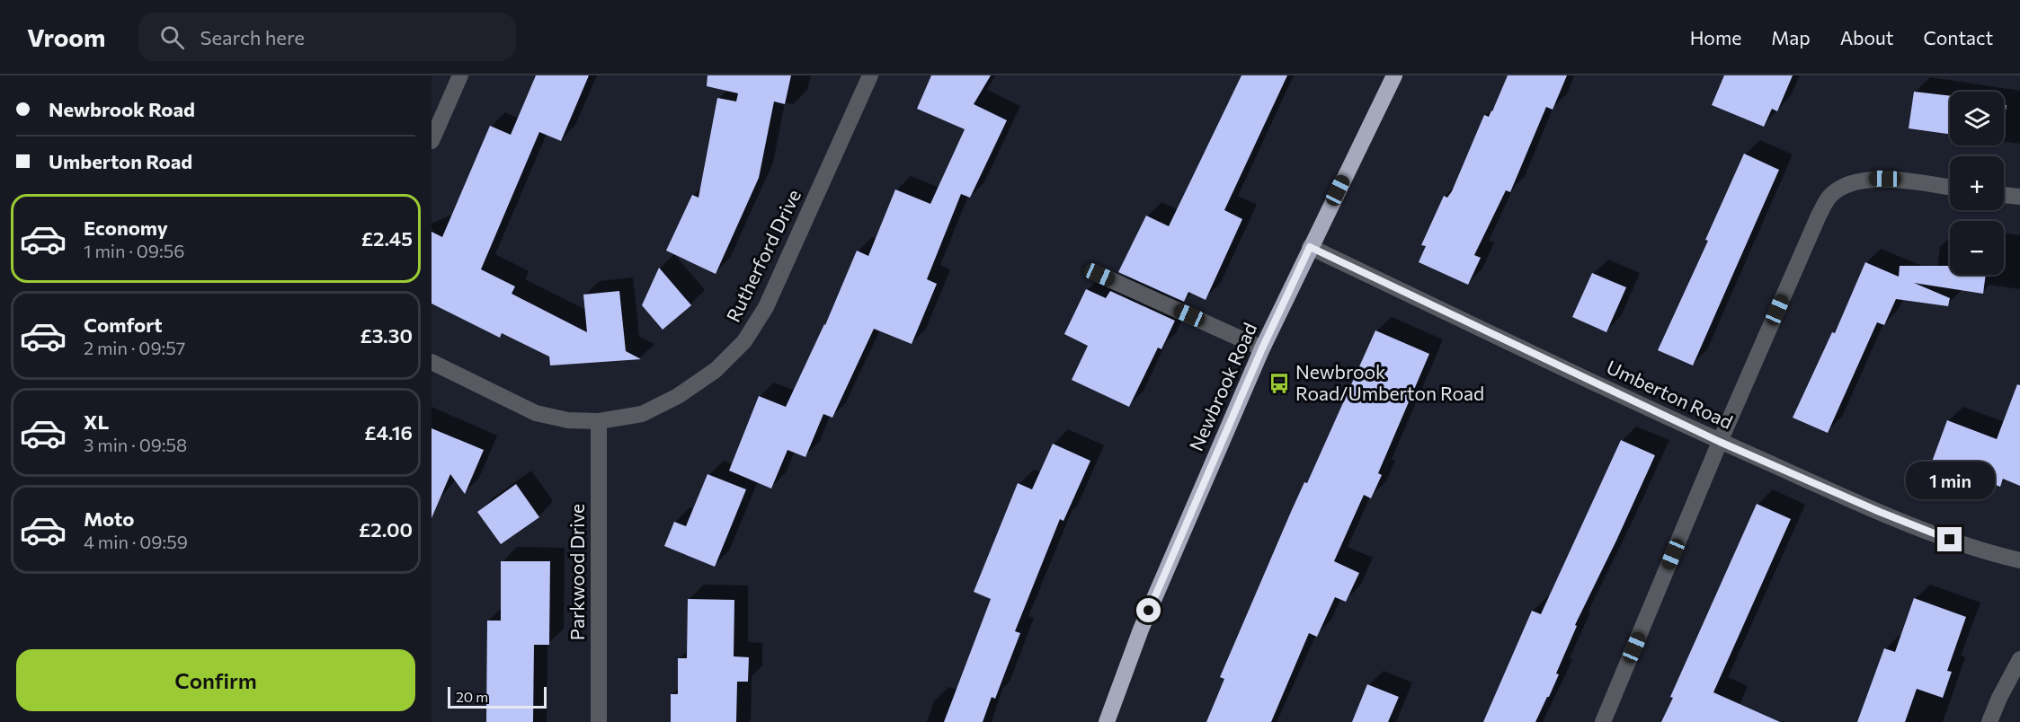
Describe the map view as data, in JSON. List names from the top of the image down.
{
  "streets": {
    "highway": ["Newbrook Road"],
    "street": ["Rutherford Drive", "Umberton Road", "Parkwood Drive"]
  },
  "crossings": [
    ["Rutherford Drive", "Parkwood Drive"],
    ["Newbrook Road", "Umberton Road"]
  ],
  "places": {
    "bus stop": ["Newbrook Road/Umberton Road"]
  },
  "scale_bar": "20 m",
  "page": {
    "header": "Vroom",
    "search": "Search here",
    "nav": [
      "Home",
      "Map",
      "About",
      "Contact"
    ],
    "banner": ["Newbrook Road", "Umberton Road"],
    "map_buttons": ["+", "−"],
    "list": [
      {
        "name": "Economy",
        "note": "1 min · 09:56",
        "value": "£2.45"
      },
      {
        "name": "Comfort",
        "note": "2 min · 09:57",
        "value": "£3.30"
      },
      {
        "name": "XL",
        "note": "3 min · 09:58",
        "value": "£4.16"
      },
      {
        "name": "Moto",
        "note": "4 min · 09:59",
        "value": "£2.00"
      }
    ],
    "bubble": "1 min",
    "buttons": "Confirm",
    "scale": "20 m"
  }
}
